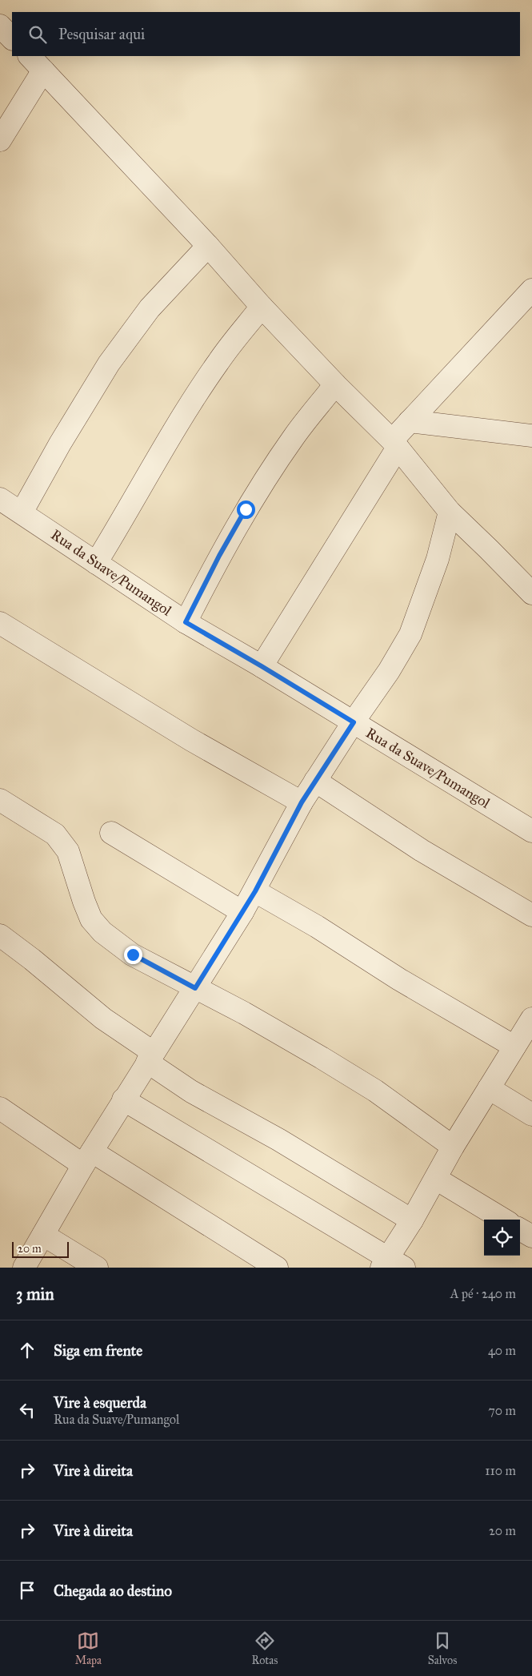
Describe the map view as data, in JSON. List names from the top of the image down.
{
  "streets": {
    "street": ["Rua da Suave/Pumangol"]
  },
  "scale_bar": "20 m",
  "page": {
    "search": "Pesquisar aqui",
    "scale": "20 m",
    "heading": ["3 min", "A pé · 240 m"],
    "list": [
      ["Siga em frente", "40 m"],
      ["Vire à esquerda", "Rua da Suave/Pumangol", "70 m"],
      ["Vire à direita", "110 m"],
      ["Vire à direita", "20 m"],
      "Chegada ao destino"
    ],
    "nav": ["Mapa", "Rotas", "Salvos"]
  }
}
